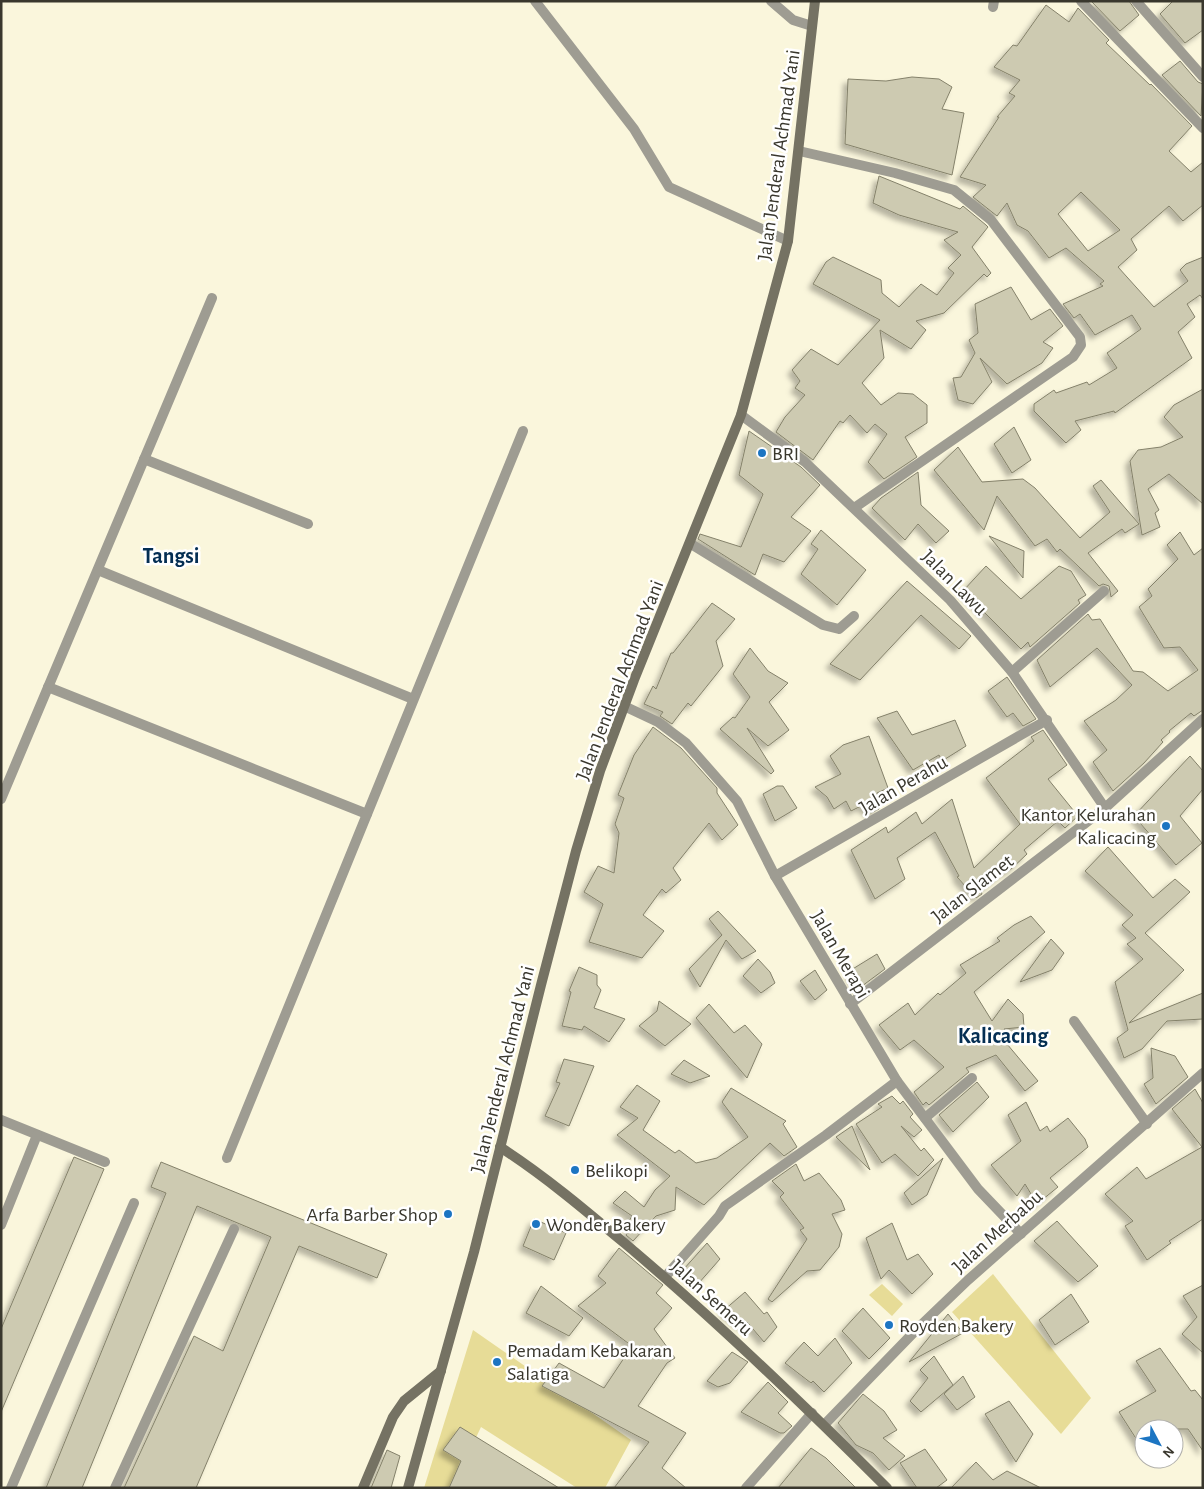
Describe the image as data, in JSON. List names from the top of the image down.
{
  "streets": {
    "main road": ["Jalan Jenderal Achmad Yani", "Jalan Semeru"],
    "street": [
      "Jalan Lawu",
      "Jalan Perahu",
      "Jalan Slamet",
      "Jalan Merapi",
      "Jalan Merbabu"
    ]
  },
  "crossings": [
    ["Jalan Jenderal Achmad Yani", "Jalan Lawu"],
    ["Jalan Jenderal Achmad Yani", "Jalan Merapi"],
    ["Jalan Jenderal Achmad Yani", "Jalan Semeru"],
    ["Jalan Lawu", "Jalan Perahu"],
    ["Jalan Lawu", "Jalan Slamet"],
    ["Jalan Perahu", "Jalan Merapi"],
    ["Jalan Slamet", "Jalan Merapi"],
    ["Jalan Merapi", "Jalan Merbabu"],
    ["Jalan Merbabu", "Jalan Semeru"]
  ],
  "districts": ["Tangsi", "Kalicacing"],
  "places": [
    "BRI",
    "Kantor Kelurahan Kalicacing",
    "Belikopi",
    "Arfa Barber Shop",
    "Wonder Bakery",
    "Royden Bakery",
    "Pemadam Kebakaran Salatiga"
  ],
  "north": "bottom right"
}
